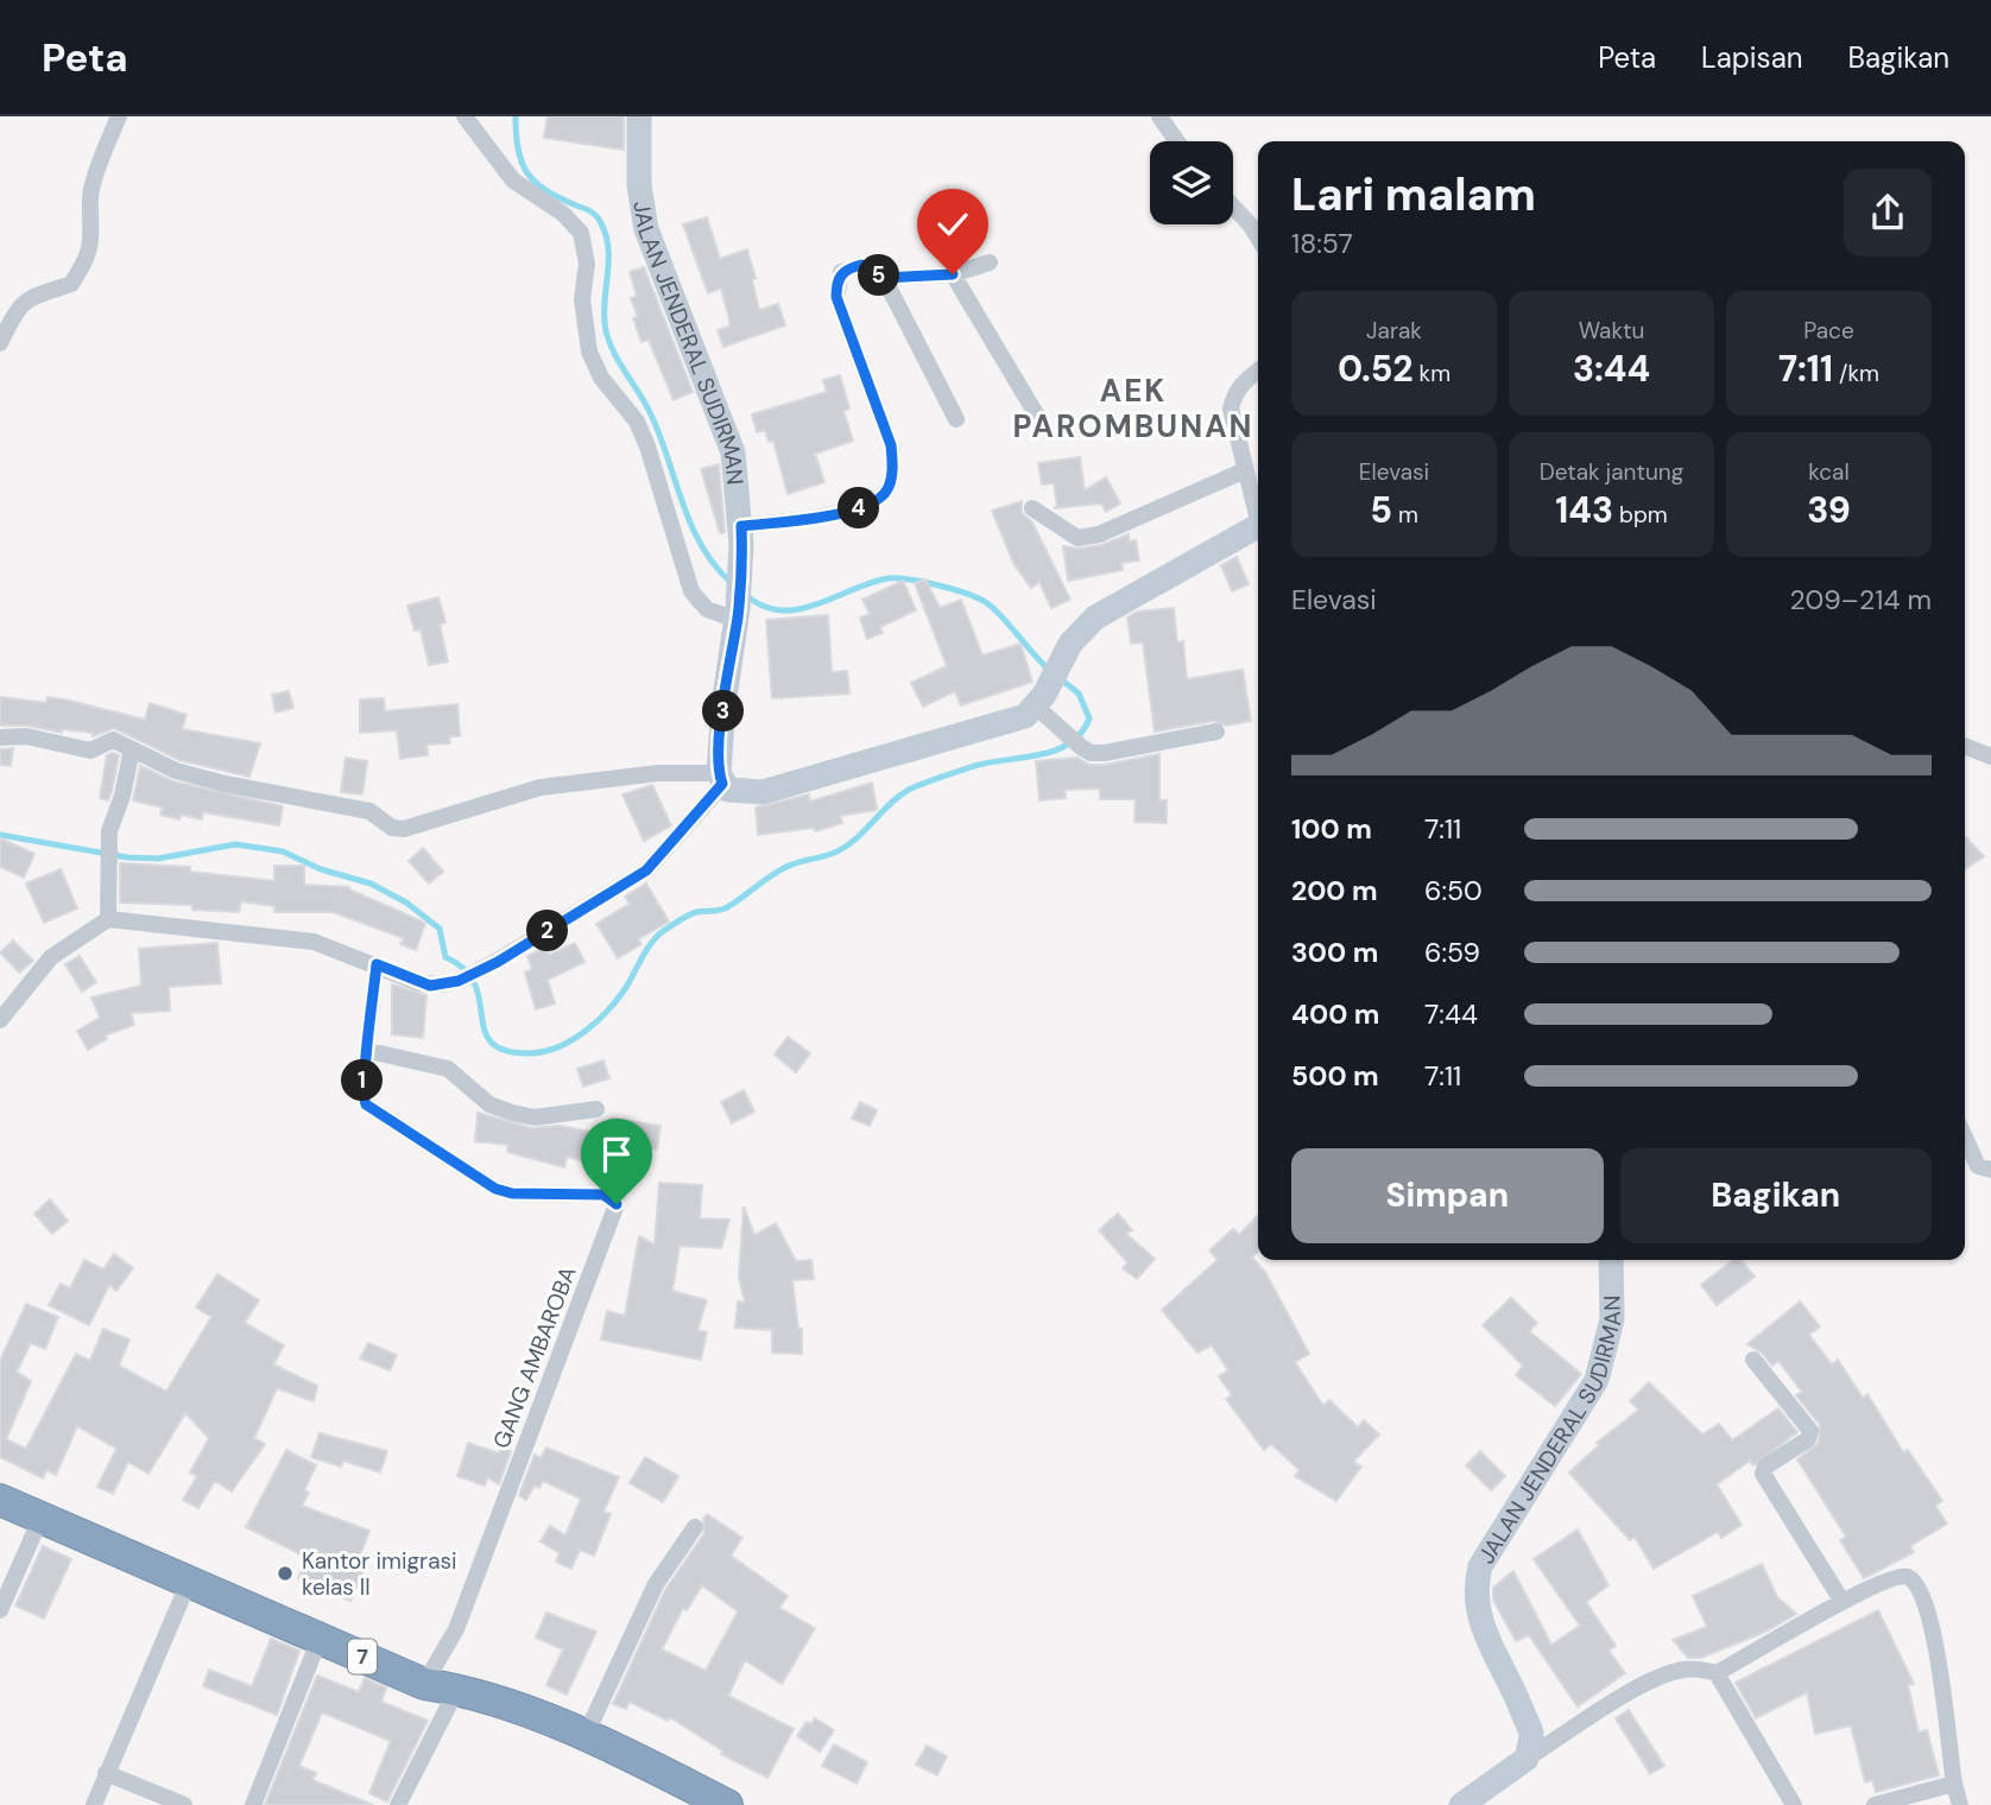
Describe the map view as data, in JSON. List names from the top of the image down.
{
  "streets": {
    "highway": ["7"],
    "main road": ["JALAN JENDERAL SUDIRMAN"],
    "street": ["GANG AMBAROBA"]
  },
  "crossings": [
    ["GANG AMBAROBA", "7"]
  ],
  "districts": ["AEK PAROMBUNAN"],
  "places": ["Kantor imigrasi kelas II"],
  "page": {
    "header": "Peta",
    "nav": ["Peta", "Lapisan", "Bagikan"],
    "heading": ["Lari malam", "18:57"],
    "pins": [
      "5",
      "4",
      "3",
      "2",
      "1"
    ],
    "stats": [
      ["Jarak", "0.52 km"],
      ["Waktu", "3:44"],
      ["Pace", "7:11 /km"],
      ["Elevasi", "5 m"],
      ["Detak jantung", "143 bpm"],
      ["kcal", "39"]
    ],
    "chart": ["Elevasi", "209–214 m"],
    "list": [
      {
        "name": "100 m",
        "note": "7:11"
      },
      {
        "name": "200 m",
        "note": "6:50"
      },
      {
        "name": "300 m",
        "note": "6:59"
      },
      {
        "name": "400 m",
        "note": "7:44"
      },
      {
        "name": "500 m",
        "note": "7:11"
      }
    ],
    "buttons": ["Simpan", "Bagikan"]
  }
}
